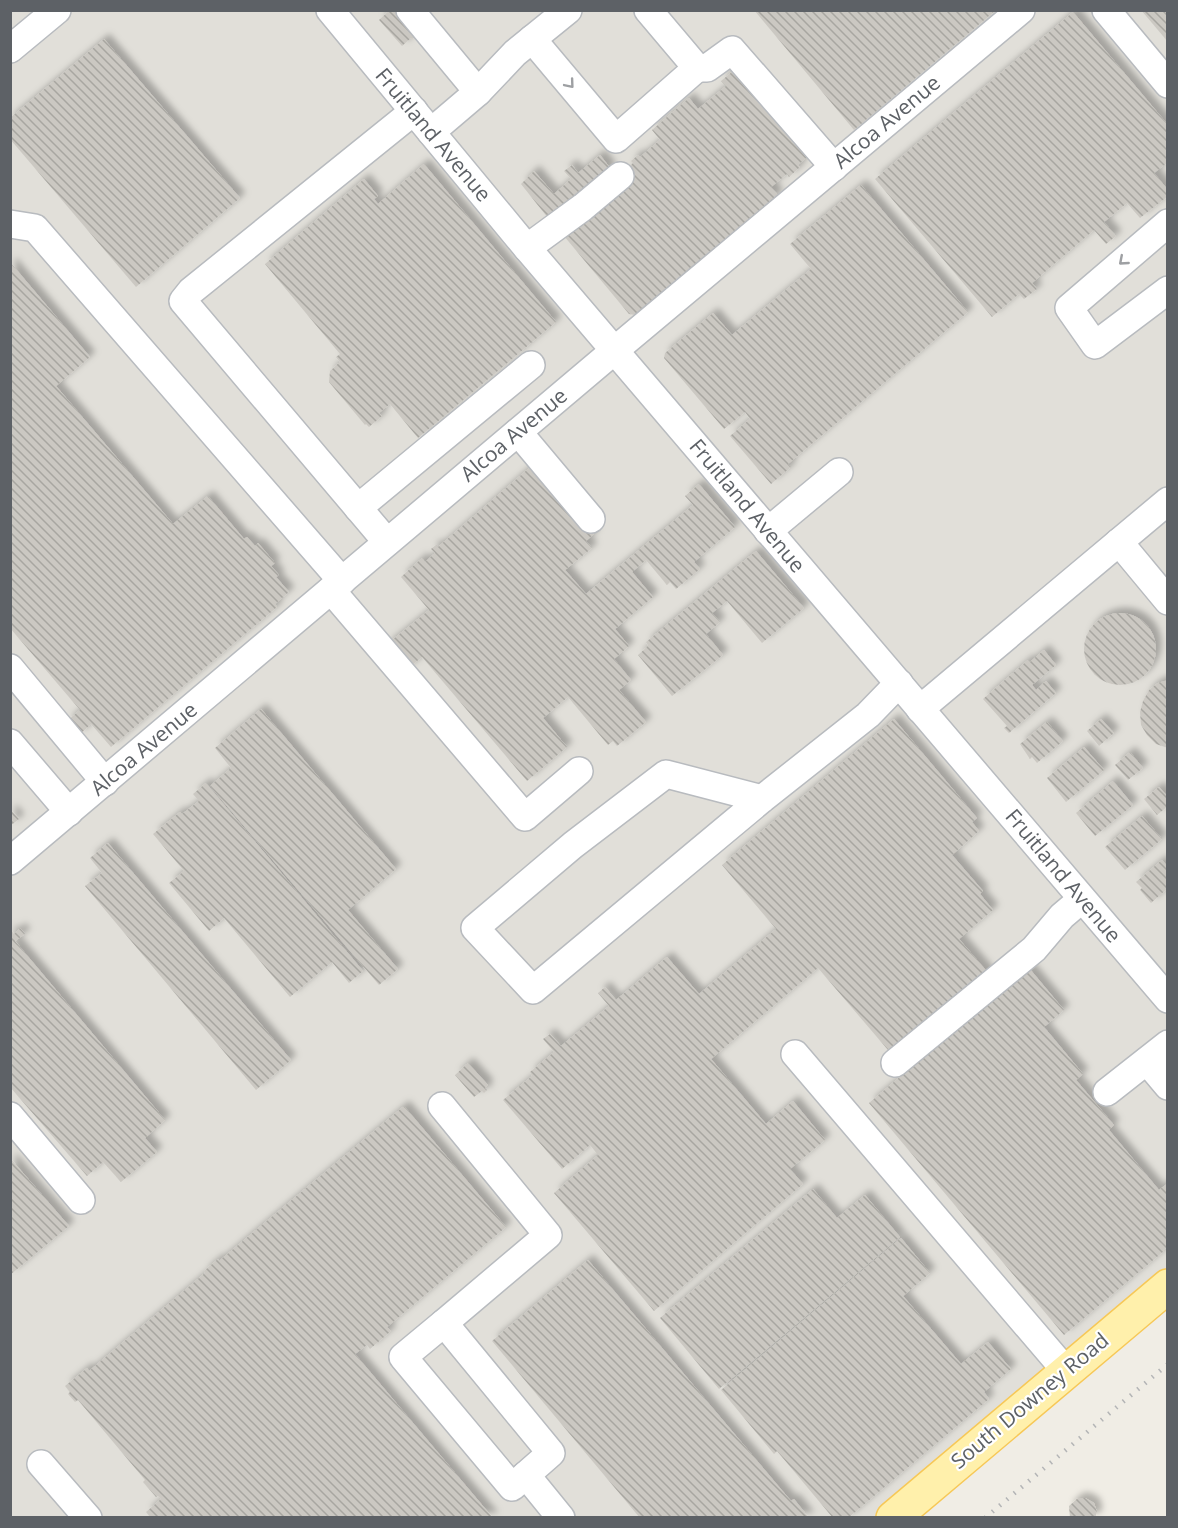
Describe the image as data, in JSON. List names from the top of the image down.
{
  "streets": {
    "main road": ["South Downey Road"],
    "street": ["Alcoa Avenue", "Fruitland Avenue"]
  },
  "crossings": [
    ["Alcoa Avenue", "Fruitland Avenue"]
  ]
}
